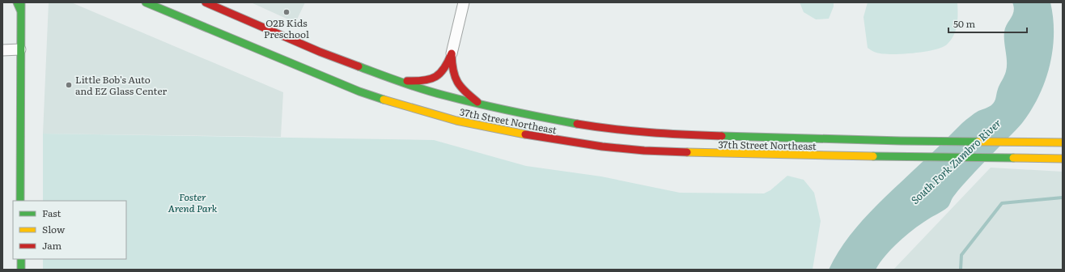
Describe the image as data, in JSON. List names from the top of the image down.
{
  "streets": {
    "main road": ["37th Street Northeast"]
  },
  "water": ["South Fork Zumbro River"],
  "parks": ["Foster Arend Park"],
  "places": ["O2B Kids Preschool", "Little Bob's Auto and EZ Glass Center"],
  "legend": ["Fast", "Slow", "Jam"],
  "scale_bar": "50 m"
}
